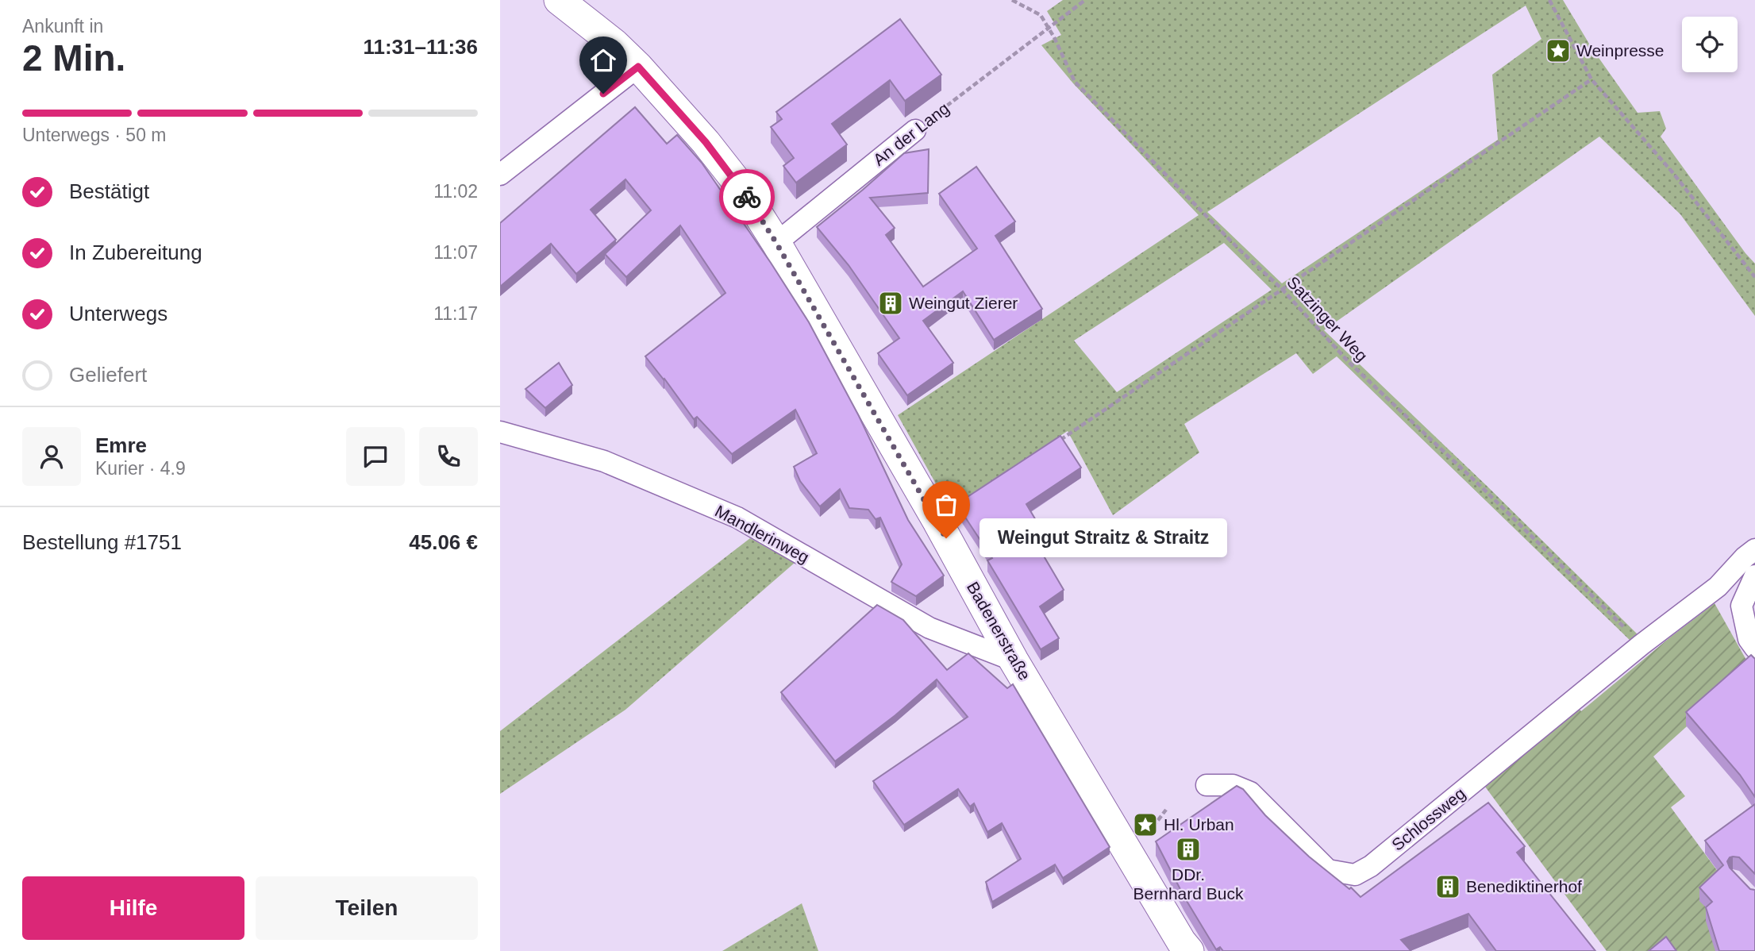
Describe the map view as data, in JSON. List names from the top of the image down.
{
  "streets": {
    "main road": ["Badenerstraße"],
    "street": ["An der Lang", "Mandlerinweg", "Schlossweg"],
    "path": ["Satzinger Weg"]
  },
  "crossings": [
    ["An der Lang", "Satzinger Weg"],
    ["An der Lang", "Badenerstraße"],
    ["Satzinger Weg", "Schlossweg"],
    ["Mandlerinweg", "Badenerstraße"]
  ],
  "places": {
    "place": ["Weinpresse", "Hl. Urban"],
    "building": ["Weingut Zierer", "DDr. Bernhard Buck", "Benediktinerhof"],
    "other": ["Weingut Straitz & Straitz"]
  },
  "page": {
    "heading": ["2 Min.", "Ankunft in", "11:31–11:36"],
    "panel": [
      "Emre",
      "Kurier · 4.9",
      "Bestellung #1751",
      "45.06 €"
    ],
    "bar": "Unterwegs · 50 m",
    "list": [
      ["Bestätigt", "11:02"],
      ["In Zubereitung", "11:07"],
      ["Unterwegs", "11:17"],
      "Geliefert"
    ],
    "bubble": "Weingut Straitz & Straitz",
    "buttons": ["Hilfe", "Teilen"]
  }
}
